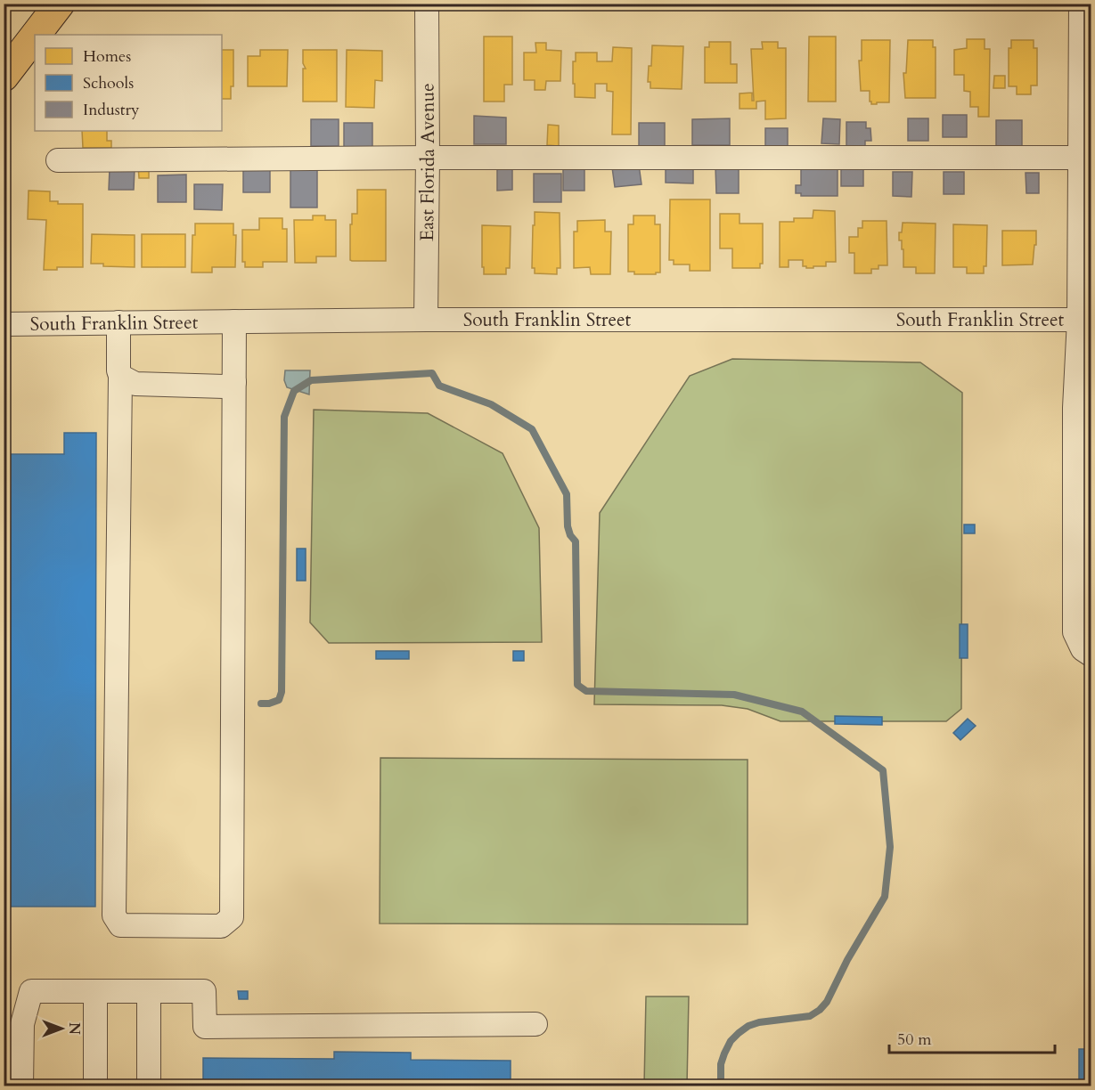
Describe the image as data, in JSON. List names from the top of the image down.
{
  "streets": {
    "street": ["East Florida Avenue", "South Franklin Street"]
  },
  "crossings": [
    ["East Florida Avenue", "South Franklin Street"]
  ],
  "legend": ["Homes", "Schools", "Industry"],
  "scale_bar": "50 m",
  "north": "right"
}
